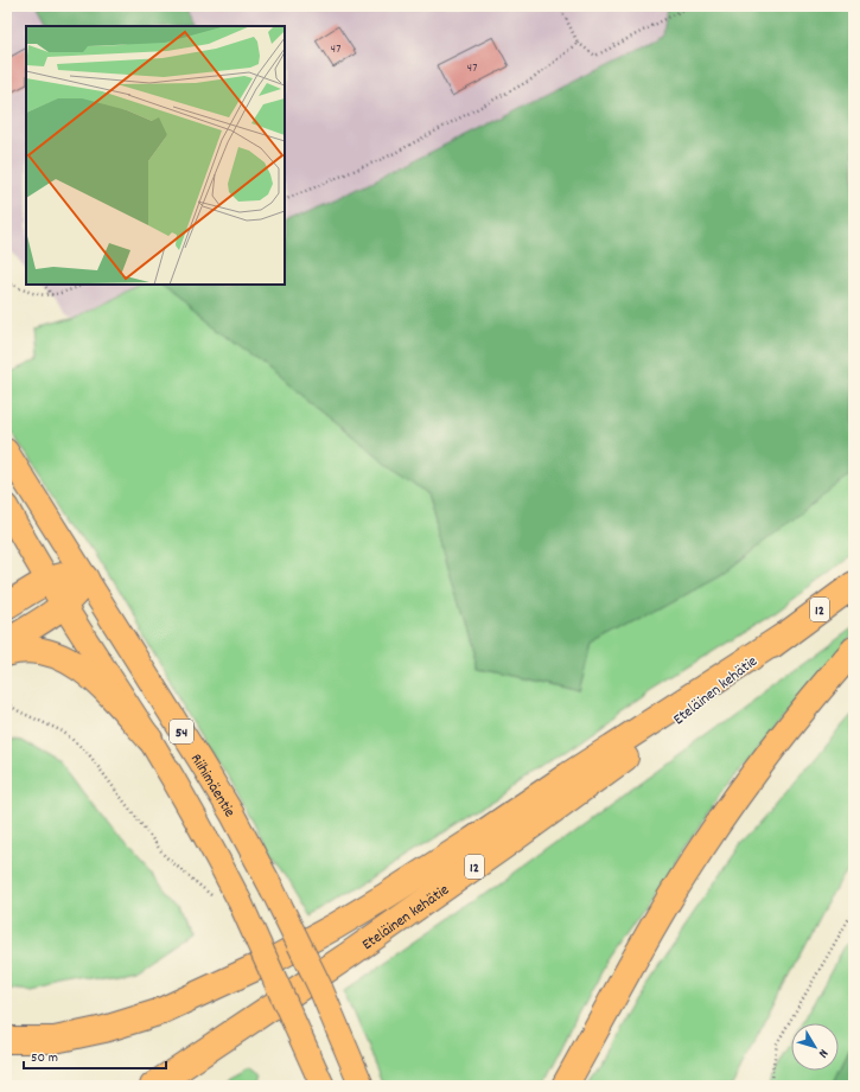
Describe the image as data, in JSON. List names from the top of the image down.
{
  "streets": {
    "highway": ["12", "Eteläinen kehätie"],
    "main road": ["54", "Riihimäentie"]
  },
  "crossings": [
    ["12", "Eteläinen kehätie"]
  ],
  "house_numbers": ["47", "47"],
  "scale_bar": "50 m",
  "north": "bottom right"
}
